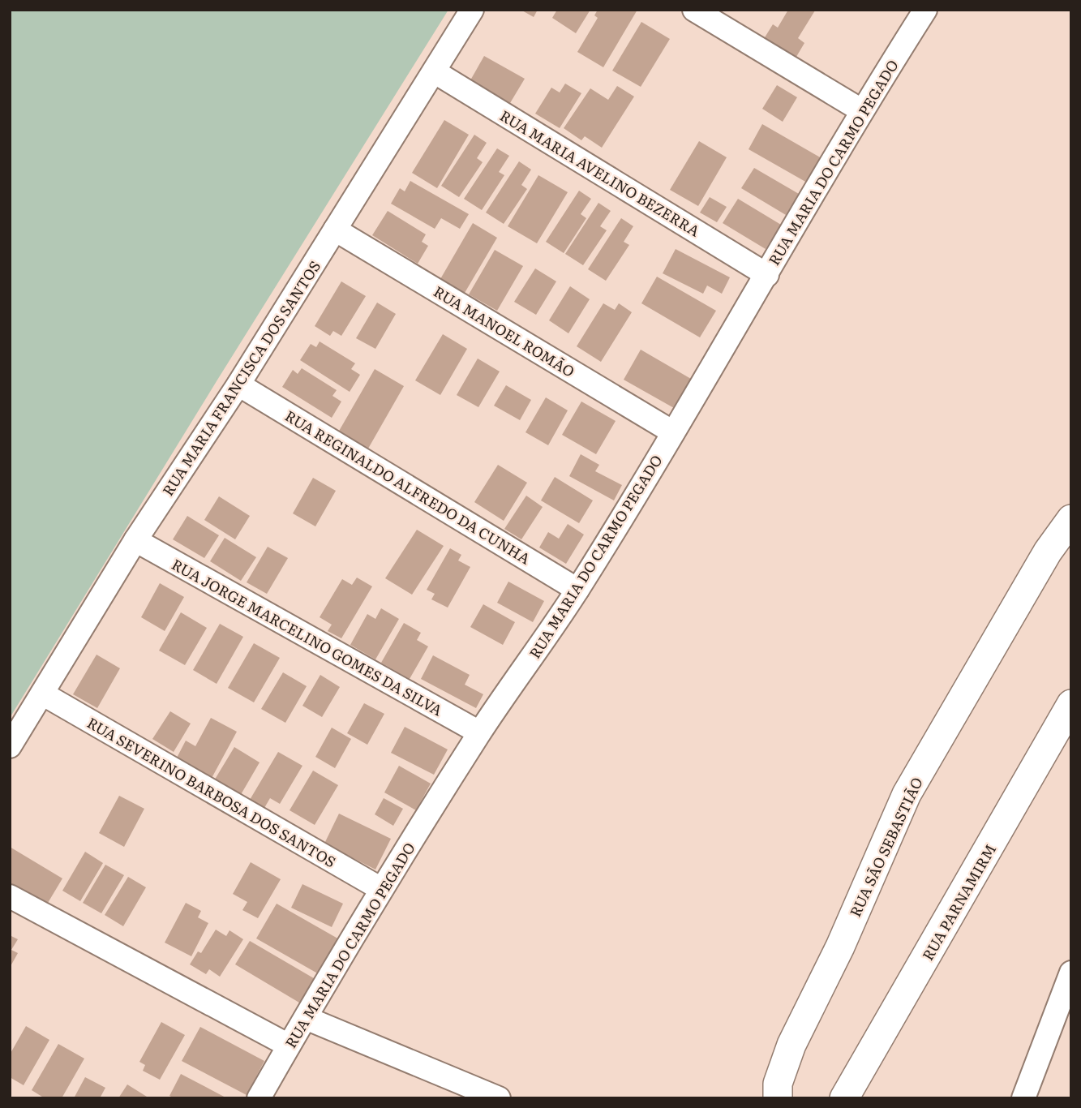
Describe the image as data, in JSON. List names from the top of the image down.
{
  "streets": {
    "street": [
      "RUA MARIA DO CARMO PEGADO",
      "RUA MARIA AVELINO BEZERRA",
      "RUA MANOEL ROMÃO",
      "RUA MARIA FRANCISCA DOS SANTOS",
      "RUA REGINALDO ALFREDO DA CUNHA",
      "RUA JORGE MARCELINO GOMES DA SILVA",
      "RUA SEVERINO BARBOSA DOS SANTOS",
      "RUA SÃO SEBASTIÃO",
      "RUA PARNAMIRM"
    ]
  },
  "crossings": [
    ["RUA MARIA DO CARMO PEGADO", "RUA MARIA AVELINO BEZERRA"],
    ["RUA MARIA DO CARMO PEGADO", "RUA MANOEL ROMÃO"],
    ["RUA MARIA DO CARMO PEGADO", "RUA REGINALDO ALFREDO DA CUNHA"],
    ["RUA MARIA DO CARMO PEGADO", "RUA JORGE MARCELINO GOMES DA SILVA"],
    ["RUA MARIA DO CARMO PEGADO", "RUA SEVERINO BARBOSA DOS SANTOS"],
    ["RUA MARIA AVELINO BEZERRA", "RUA MARIA FRANCISCA DOS SANTOS"],
    ["RUA MANOEL ROMÃO", "RUA MARIA FRANCISCA DOS SANTOS"],
    ["RUA MARIA FRANCISCA DOS SANTOS", "RUA REGINALDO ALFREDO DA CUNHA"],
    ["RUA MARIA FRANCISCA DOS SANTOS", "RUA JORGE MARCELINO GOMES DA SILVA"],
    ["RUA MARIA FRANCISCA DOS SANTOS", "RUA SEVERINO BARBOSA DOS SANTOS"]
  ]
}
